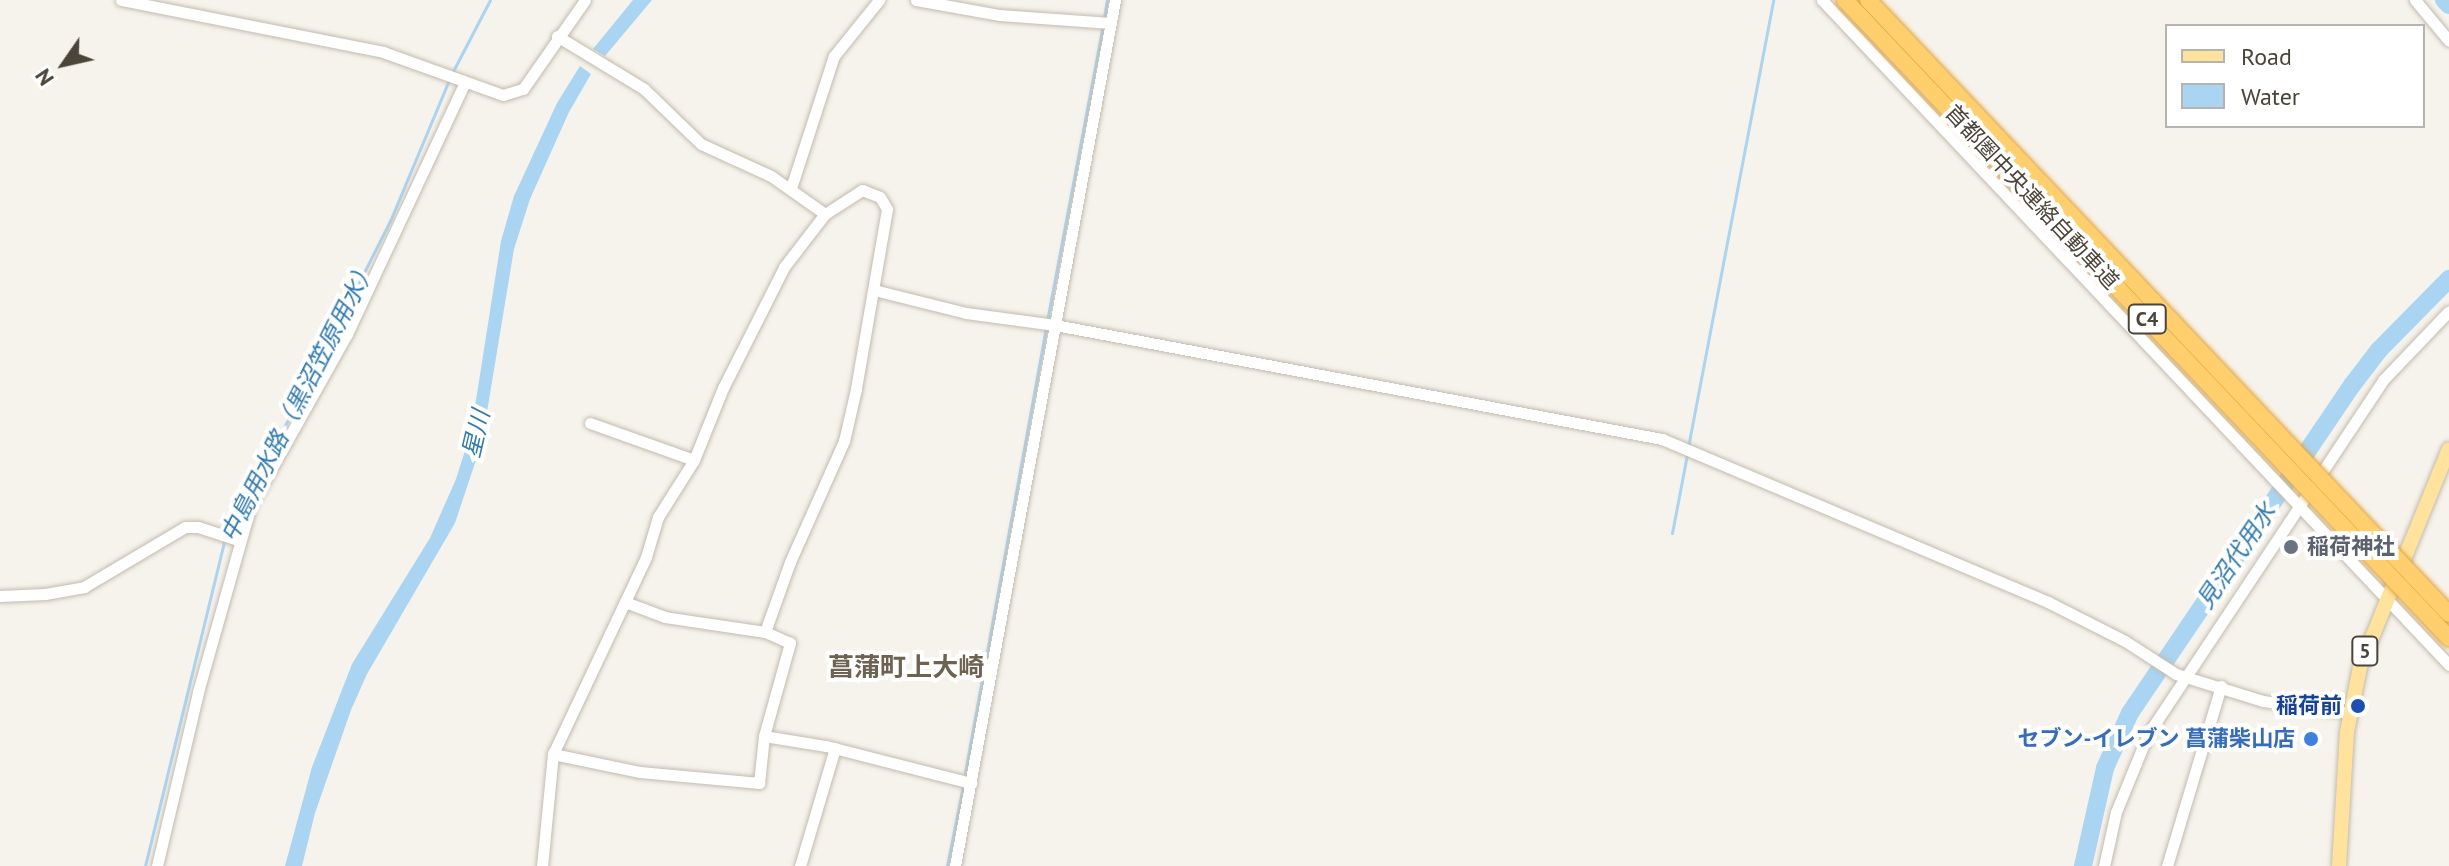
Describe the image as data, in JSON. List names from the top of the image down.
{
  "streets": {
    "highway": ["首都圏中央連絡自動車道", "C4"],
    "main road": ["5"]
  },
  "districts": ["菖蒲町上大崎"],
  "water": ["中島用水路（黒沼笠原用水）", "星川", "見沼代用水"],
  "places": ["稲荷神社", "稲荷前", "セブン-イレブン 菖蒲柴山店"],
  "legend": ["Road", "Water"],
  "north": "bottom left"
}
